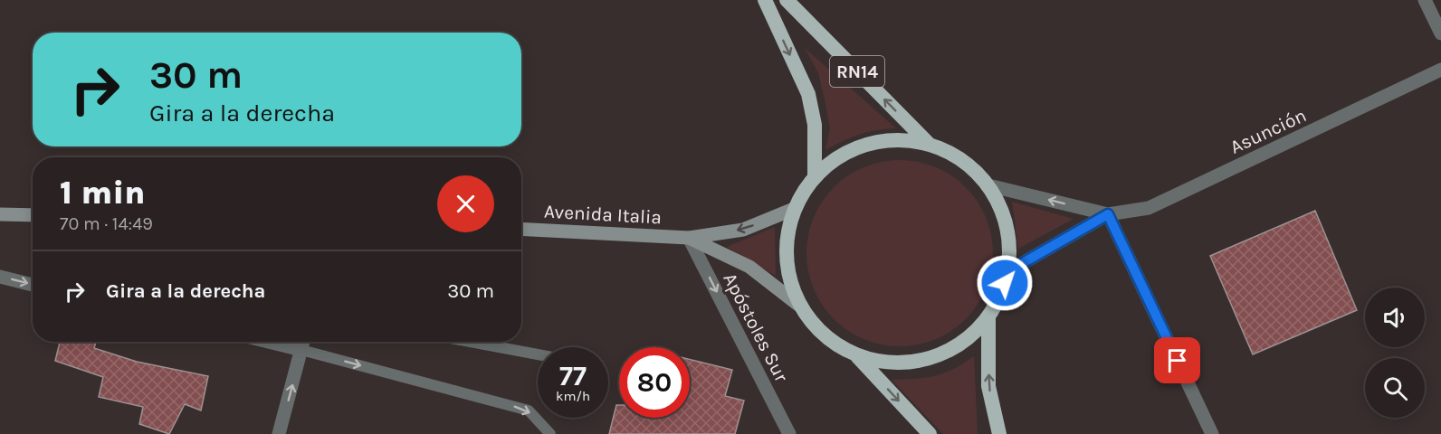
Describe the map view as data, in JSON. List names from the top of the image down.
{
  "streets": {
    "highway": ["RN14"],
    "main road": ["Avenida Italia"],
    "street": ["Asunción", "Apóstoles Sur"]
  },
  "crossings": [
    ["RN14", "Asunción"],
    ["RN14", "Avenida Italia"],
    ["Avenida Italia", "Apóstoles Sur"]
  ],
  "one_way": ["Apóstoles Sur"],
  "page": {
    "turn": ["30 m", "Gira a la derecha"],
    "heading": ["1 min", "70 m · 14:49"],
    "list": [
      {
        "name": "Gira a la derecha",
        "value": "30 m"
      }
    ],
    "speed": "77 km/h",
    "limit": "80"
  }
}
